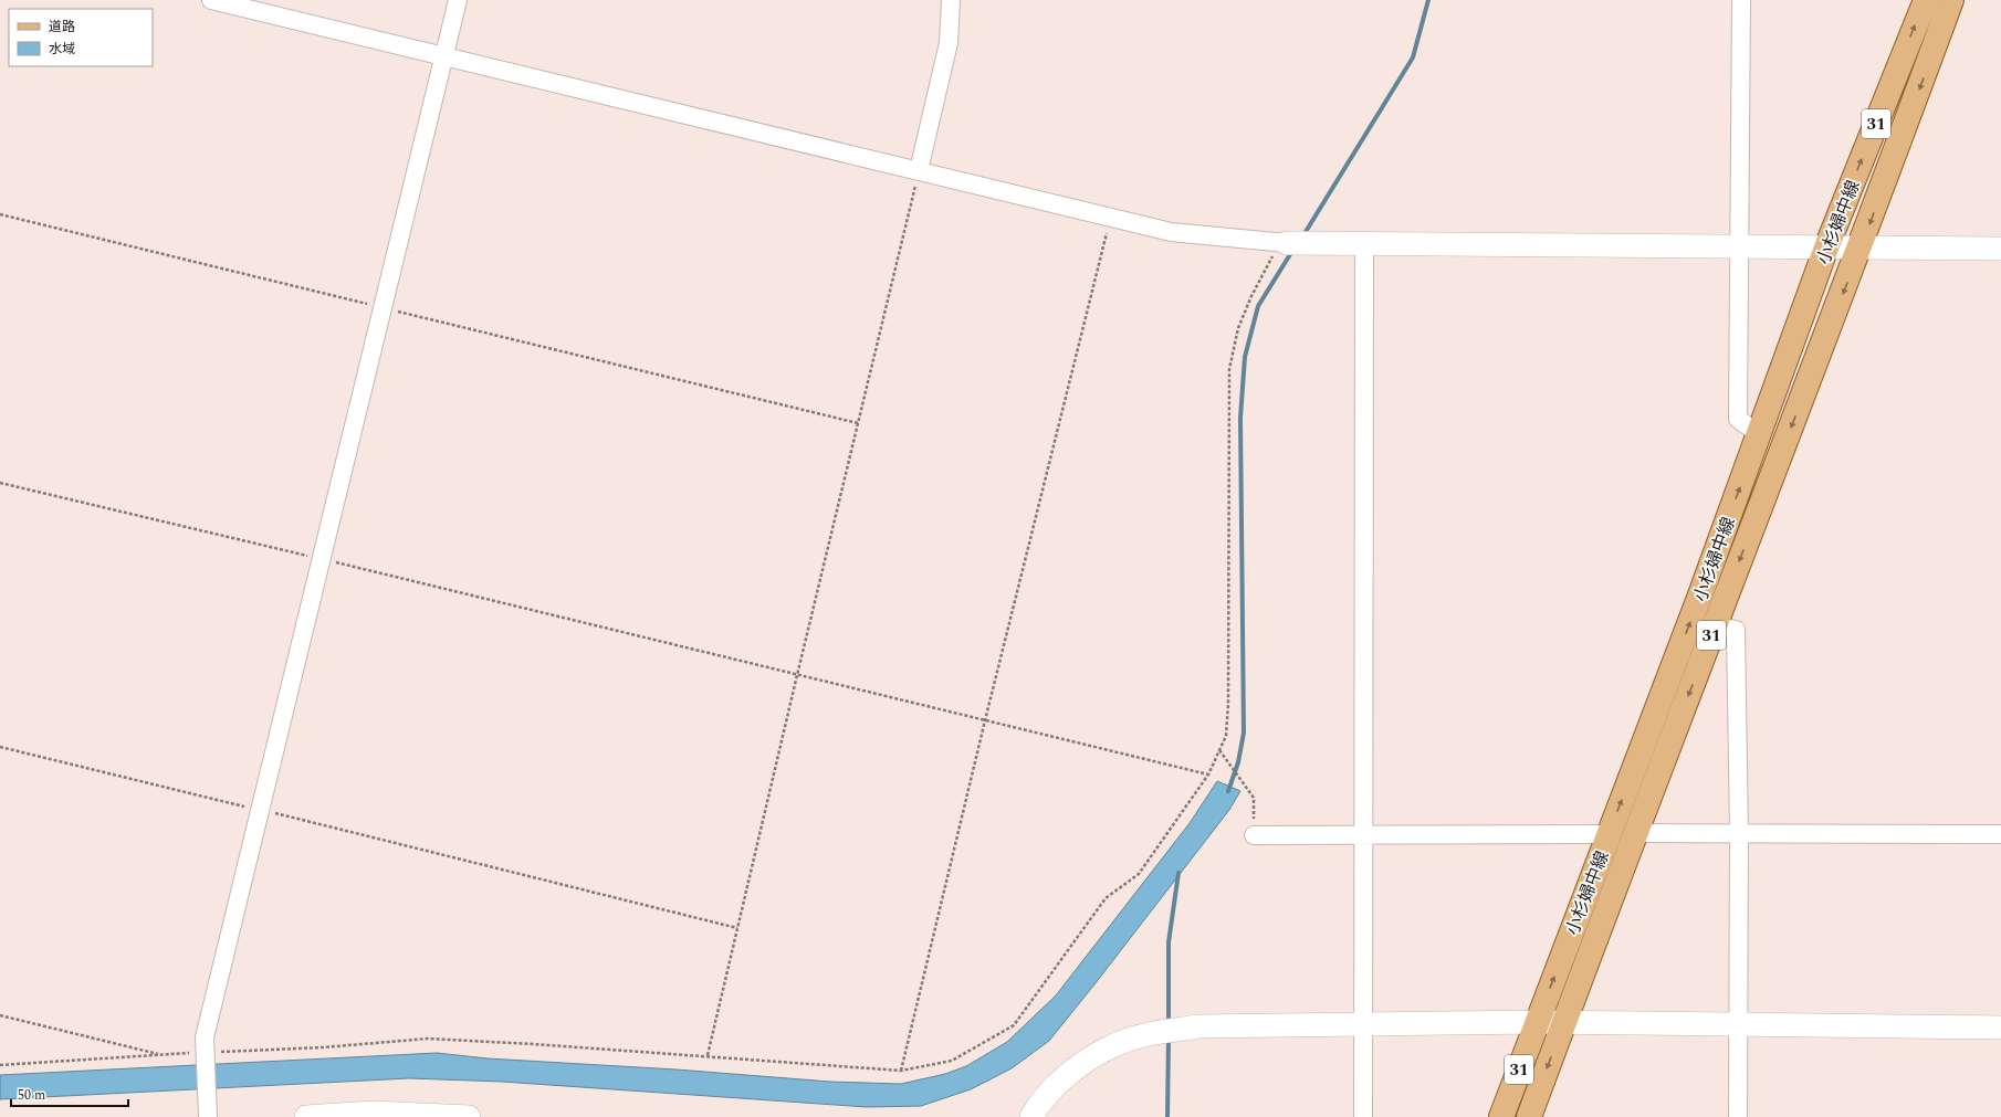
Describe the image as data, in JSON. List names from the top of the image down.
{
  "streets": {
    "main road": ["31", "小杉婦中線"]
  },
  "legend": ["道路", "水域"],
  "scale_bar": "50 m"
}
